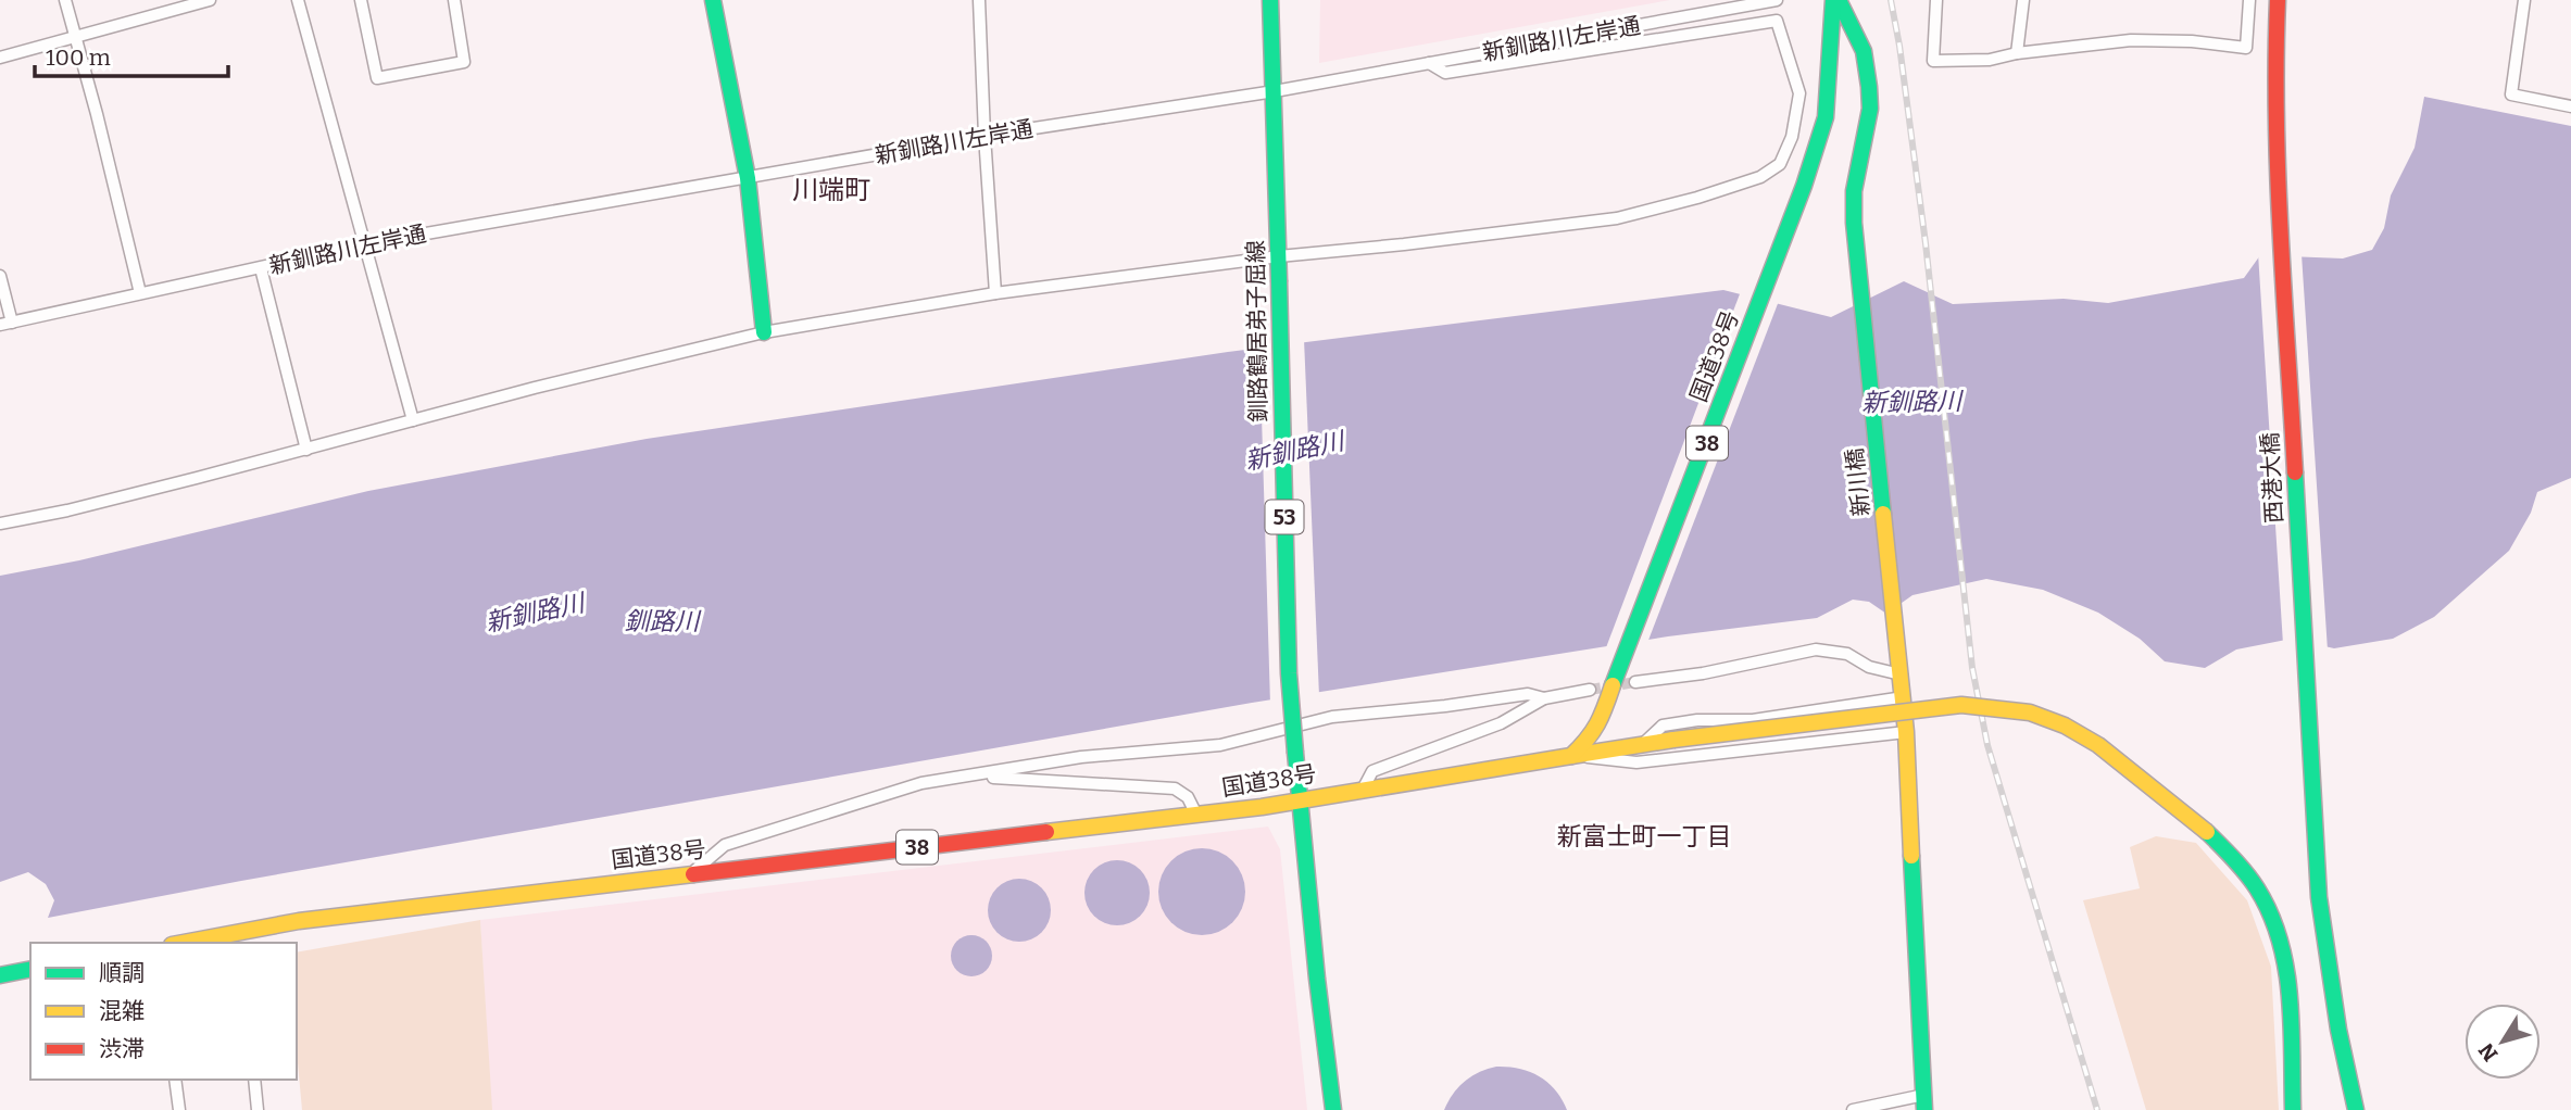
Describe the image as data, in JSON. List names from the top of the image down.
{
  "streets": {
    "main road": [
      "釧路鶴居弟子屈線",
      "国道38号",
      "38",
      "西港大橋",
      "新川橋",
      "53"
    ],
    "street": ["新釧路川左岸通"]
  },
  "crossings": [
    ["新釧路川左岸通", "釧路鶴居弟子屈線"],
    ["釧路鶴居弟子屈線", "国道38号"],
    ["釧路鶴居弟子屈線", "53"],
    ["国道38号", "53"]
  ],
  "districts": ["川端町", "新富士町一丁目"],
  "water": ["新釧路川", "釧路川"],
  "legend": ["順調", "混雑", "渋滞"],
  "scale_bar": "100 m",
  "north": "bottom left"
}
